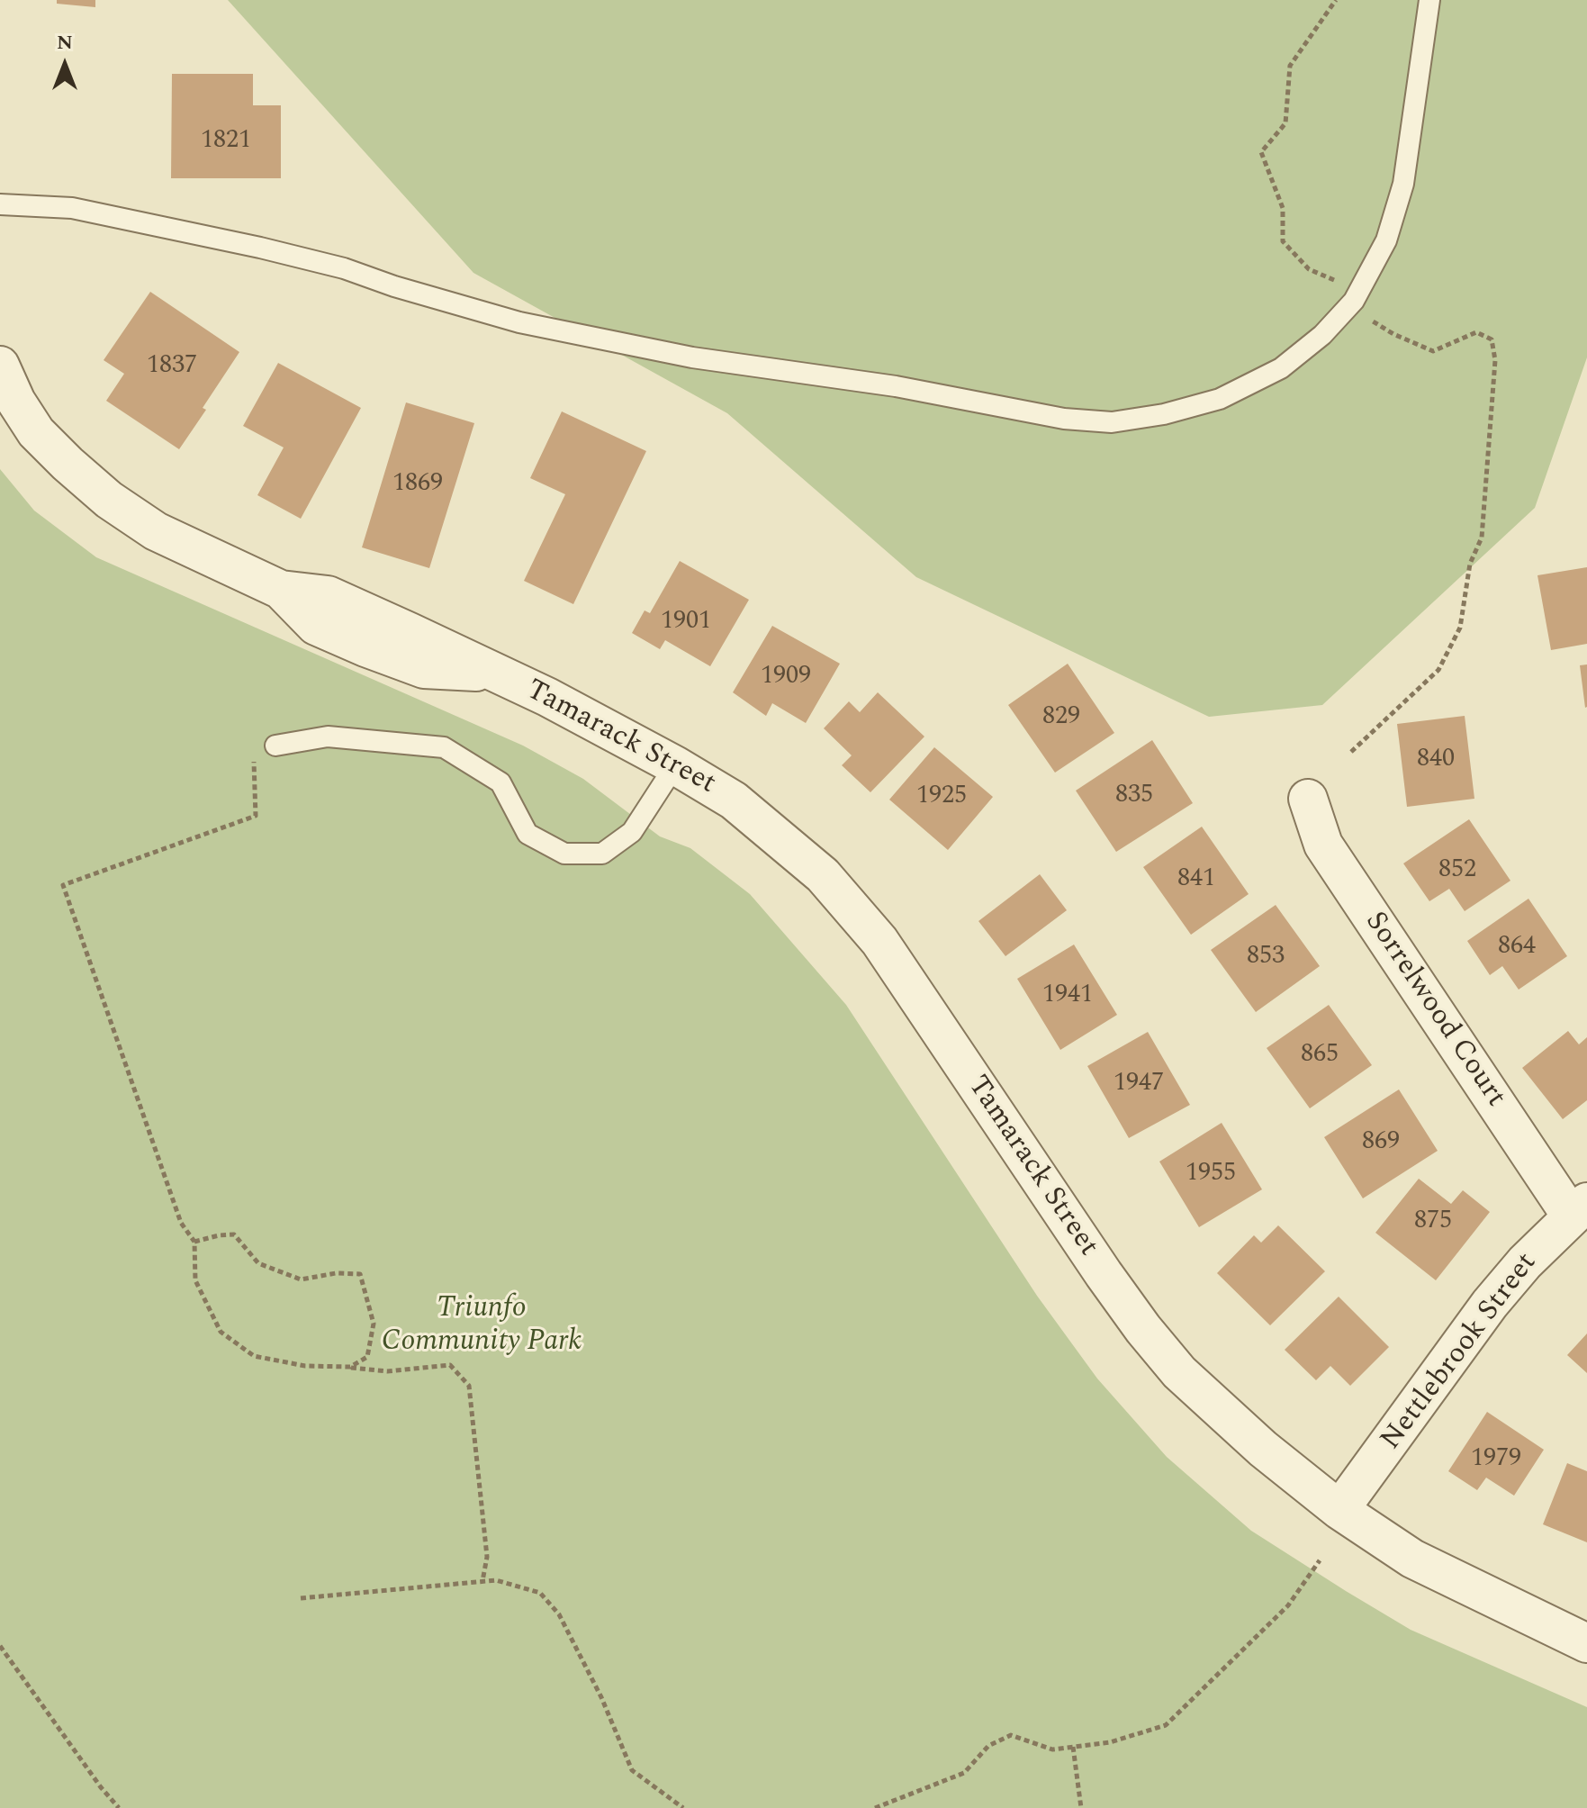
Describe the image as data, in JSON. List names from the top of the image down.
{
  "streets": {
    "street": ["Tamarack Street", "Sorrelwood Court", "Nettlebrook Street"]
  },
  "crossings": [
    ["Tamarack Street", "Nettlebrook Street"],
    ["Sorrelwood Court", "Nettlebrook Street"]
  ],
  "parks": ["Triunfo Community Park"],
  "house_numbers": [
    "1821",
    "1837",
    "1869",
    "1901",
    "1909",
    "829",
    "840",
    "835",
    "1925",
    "852",
    "841",
    "864",
    "853",
    "1941",
    "865",
    "1947",
    "869",
    "1955",
    "875",
    "1979"
  ],
  "north": "top"
}
